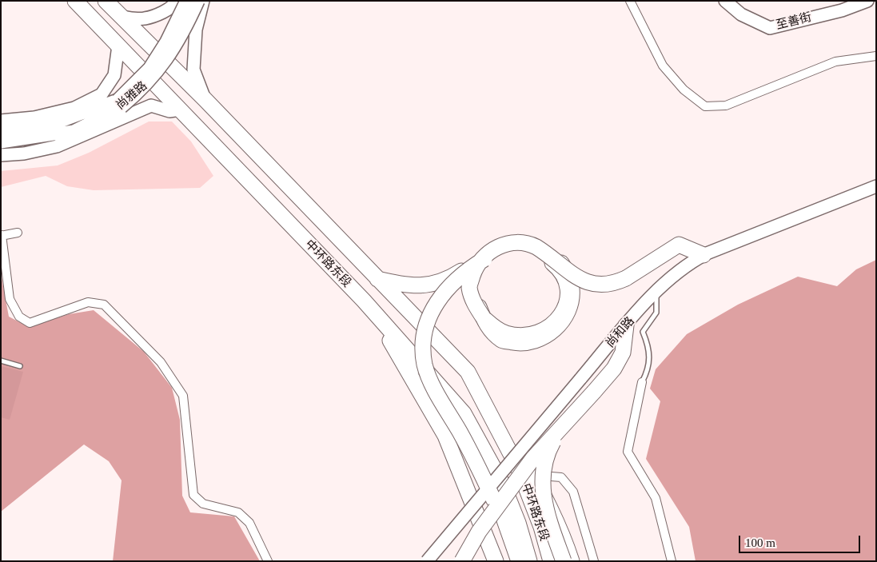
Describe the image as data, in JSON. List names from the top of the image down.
{
  "streets": {
    "highway": ["中环路东段"],
    "main road": ["至善街", "尚雅路", "尚和路"]
  },
  "scale_bar": "100 m"
}
